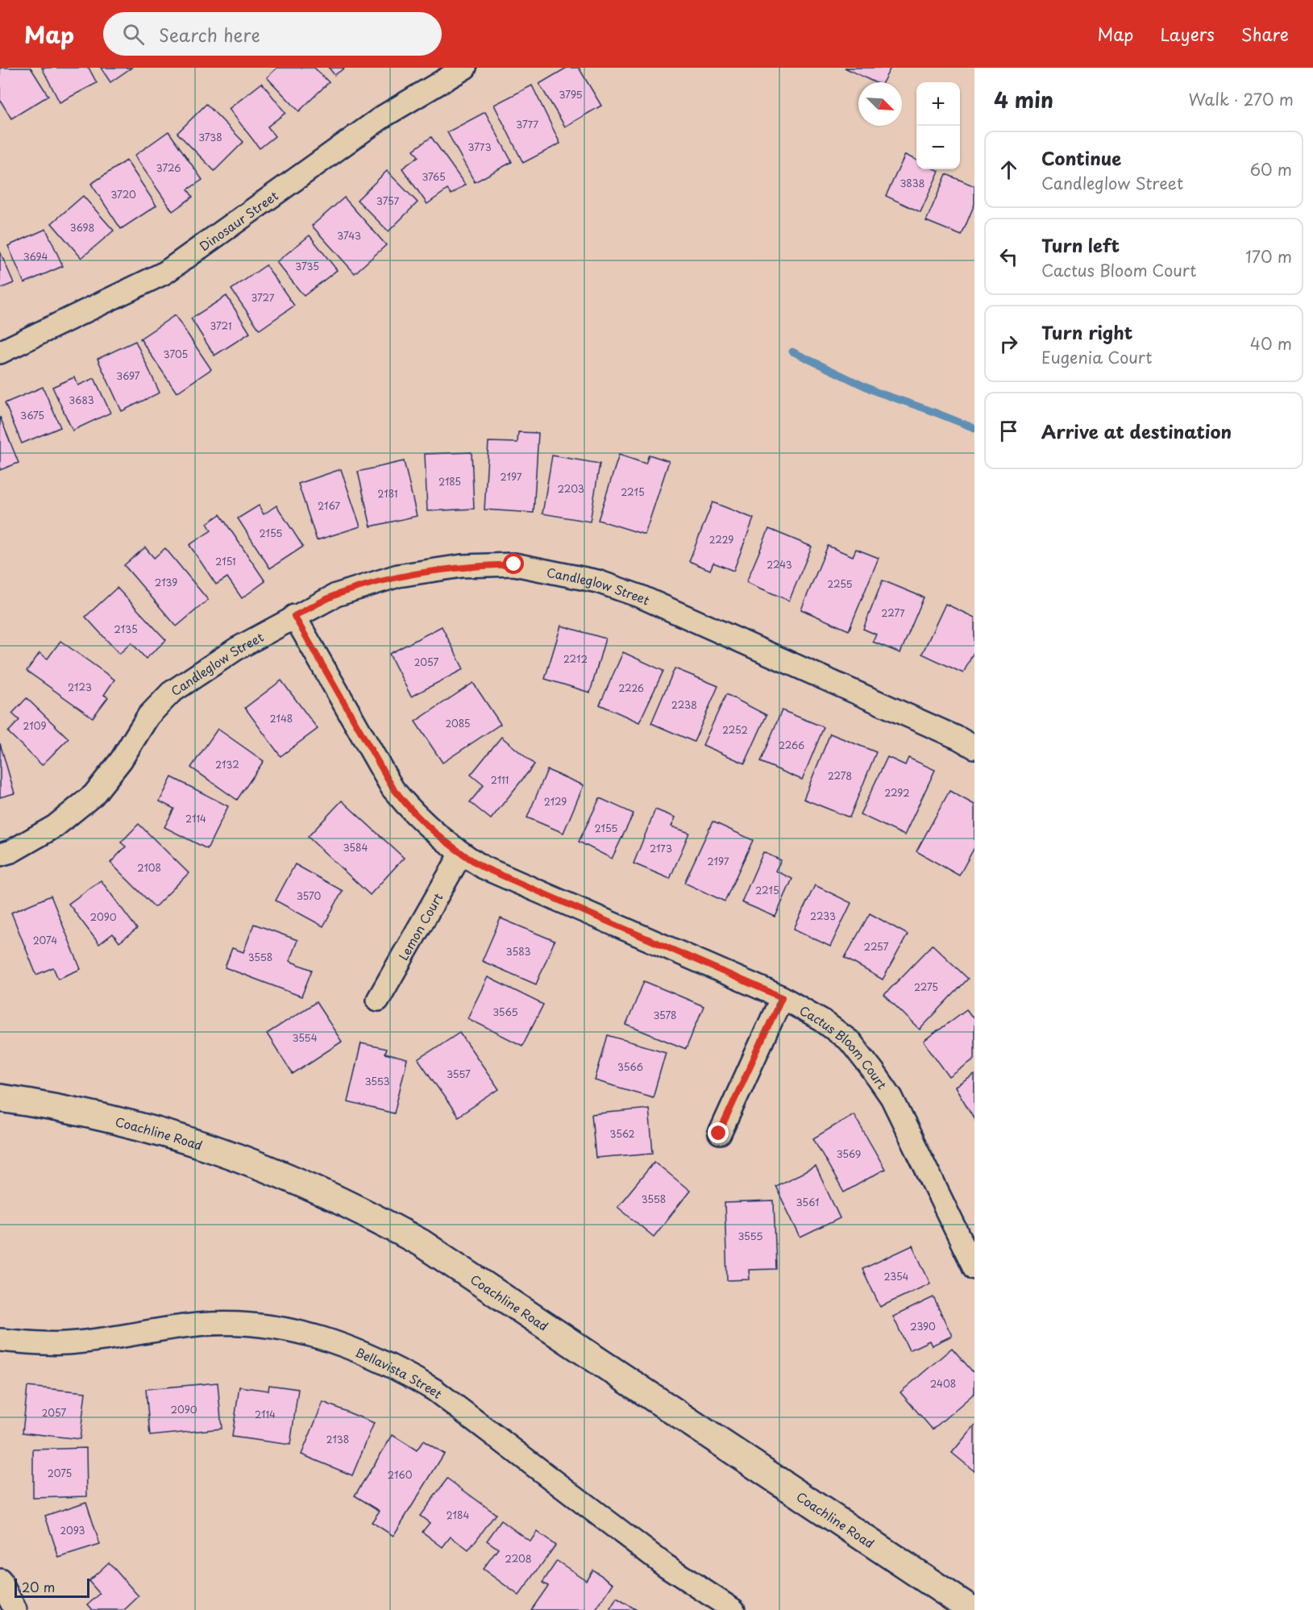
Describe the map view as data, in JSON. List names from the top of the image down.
{
  "streets": {
    "main road": ["Coachline Road"],
    "street": [
      "Dinosaur Street",
      "Candleglow Street",
      "Lemon Court",
      "Cactus Bloom Court",
      "Bellavista Street"
    ]
  },
  "crossings": [
    ["Candleglow Street", "Cactus Bloom Court"],
    ["Lemon Court", "Cactus Bloom Court"]
  ],
  "house_numbers": [
    "3795",
    "3777",
    "3738",
    "3773",
    "3726",
    "3765",
    "3838",
    "3720",
    "3757",
    "3698",
    "3743",
    "3694",
    "3735",
    "3727",
    "3721",
    "3705",
    "3697",
    "3683",
    "3675",
    "2197",
    "2185",
    "2203",
    "2215",
    "2181",
    "2167",
    "2155",
    "2229",
    "2151",
    "2243",
    "2139",
    "2255",
    "2277",
    "2135",
    "2212",
    "2057",
    "2123",
    "2226",
    "2238",
    "2148",
    "2085",
    "2109",
    "2252",
    "2266",
    "2132",
    "2278",
    "2111",
    "2292",
    "2129",
    "2114",
    "2155",
    "3584",
    "2173",
    "2197",
    "2108",
    "2215",
    "3570",
    "2233",
    "2090",
    "2074",
    "2257",
    "3583",
    "3558",
    "2275",
    "3565",
    "3578",
    "3554",
    "3566",
    "3557",
    "3553",
    "3562",
    "3569",
    "3558",
    "3561",
    "3555",
    "2354",
    "2390",
    "2408",
    "2090",
    "2057",
    "2114",
    "2138",
    "2075",
    "2160",
    "2184",
    "2093",
    "2208"
  ],
  "scale_bar": "20 m",
  "north": "bottom right",
  "page": {
    "header": "Map",
    "search": "Search here",
    "nav": ["Map", "Layers", "Share"],
    "heading": ["4 min", "Walk · 270 m"],
    "map_buttons": ["+", "−"],
    "list": [
      ["Continue", "Candleglow Street", "60 m"],
      ["Turn left", "Cactus Bloom Court", "170 m"],
      ["Turn right", "Eugenia Court", "40 m"],
      "Arrive at destination"
    ],
    "scale": "20 m"
  }
}
